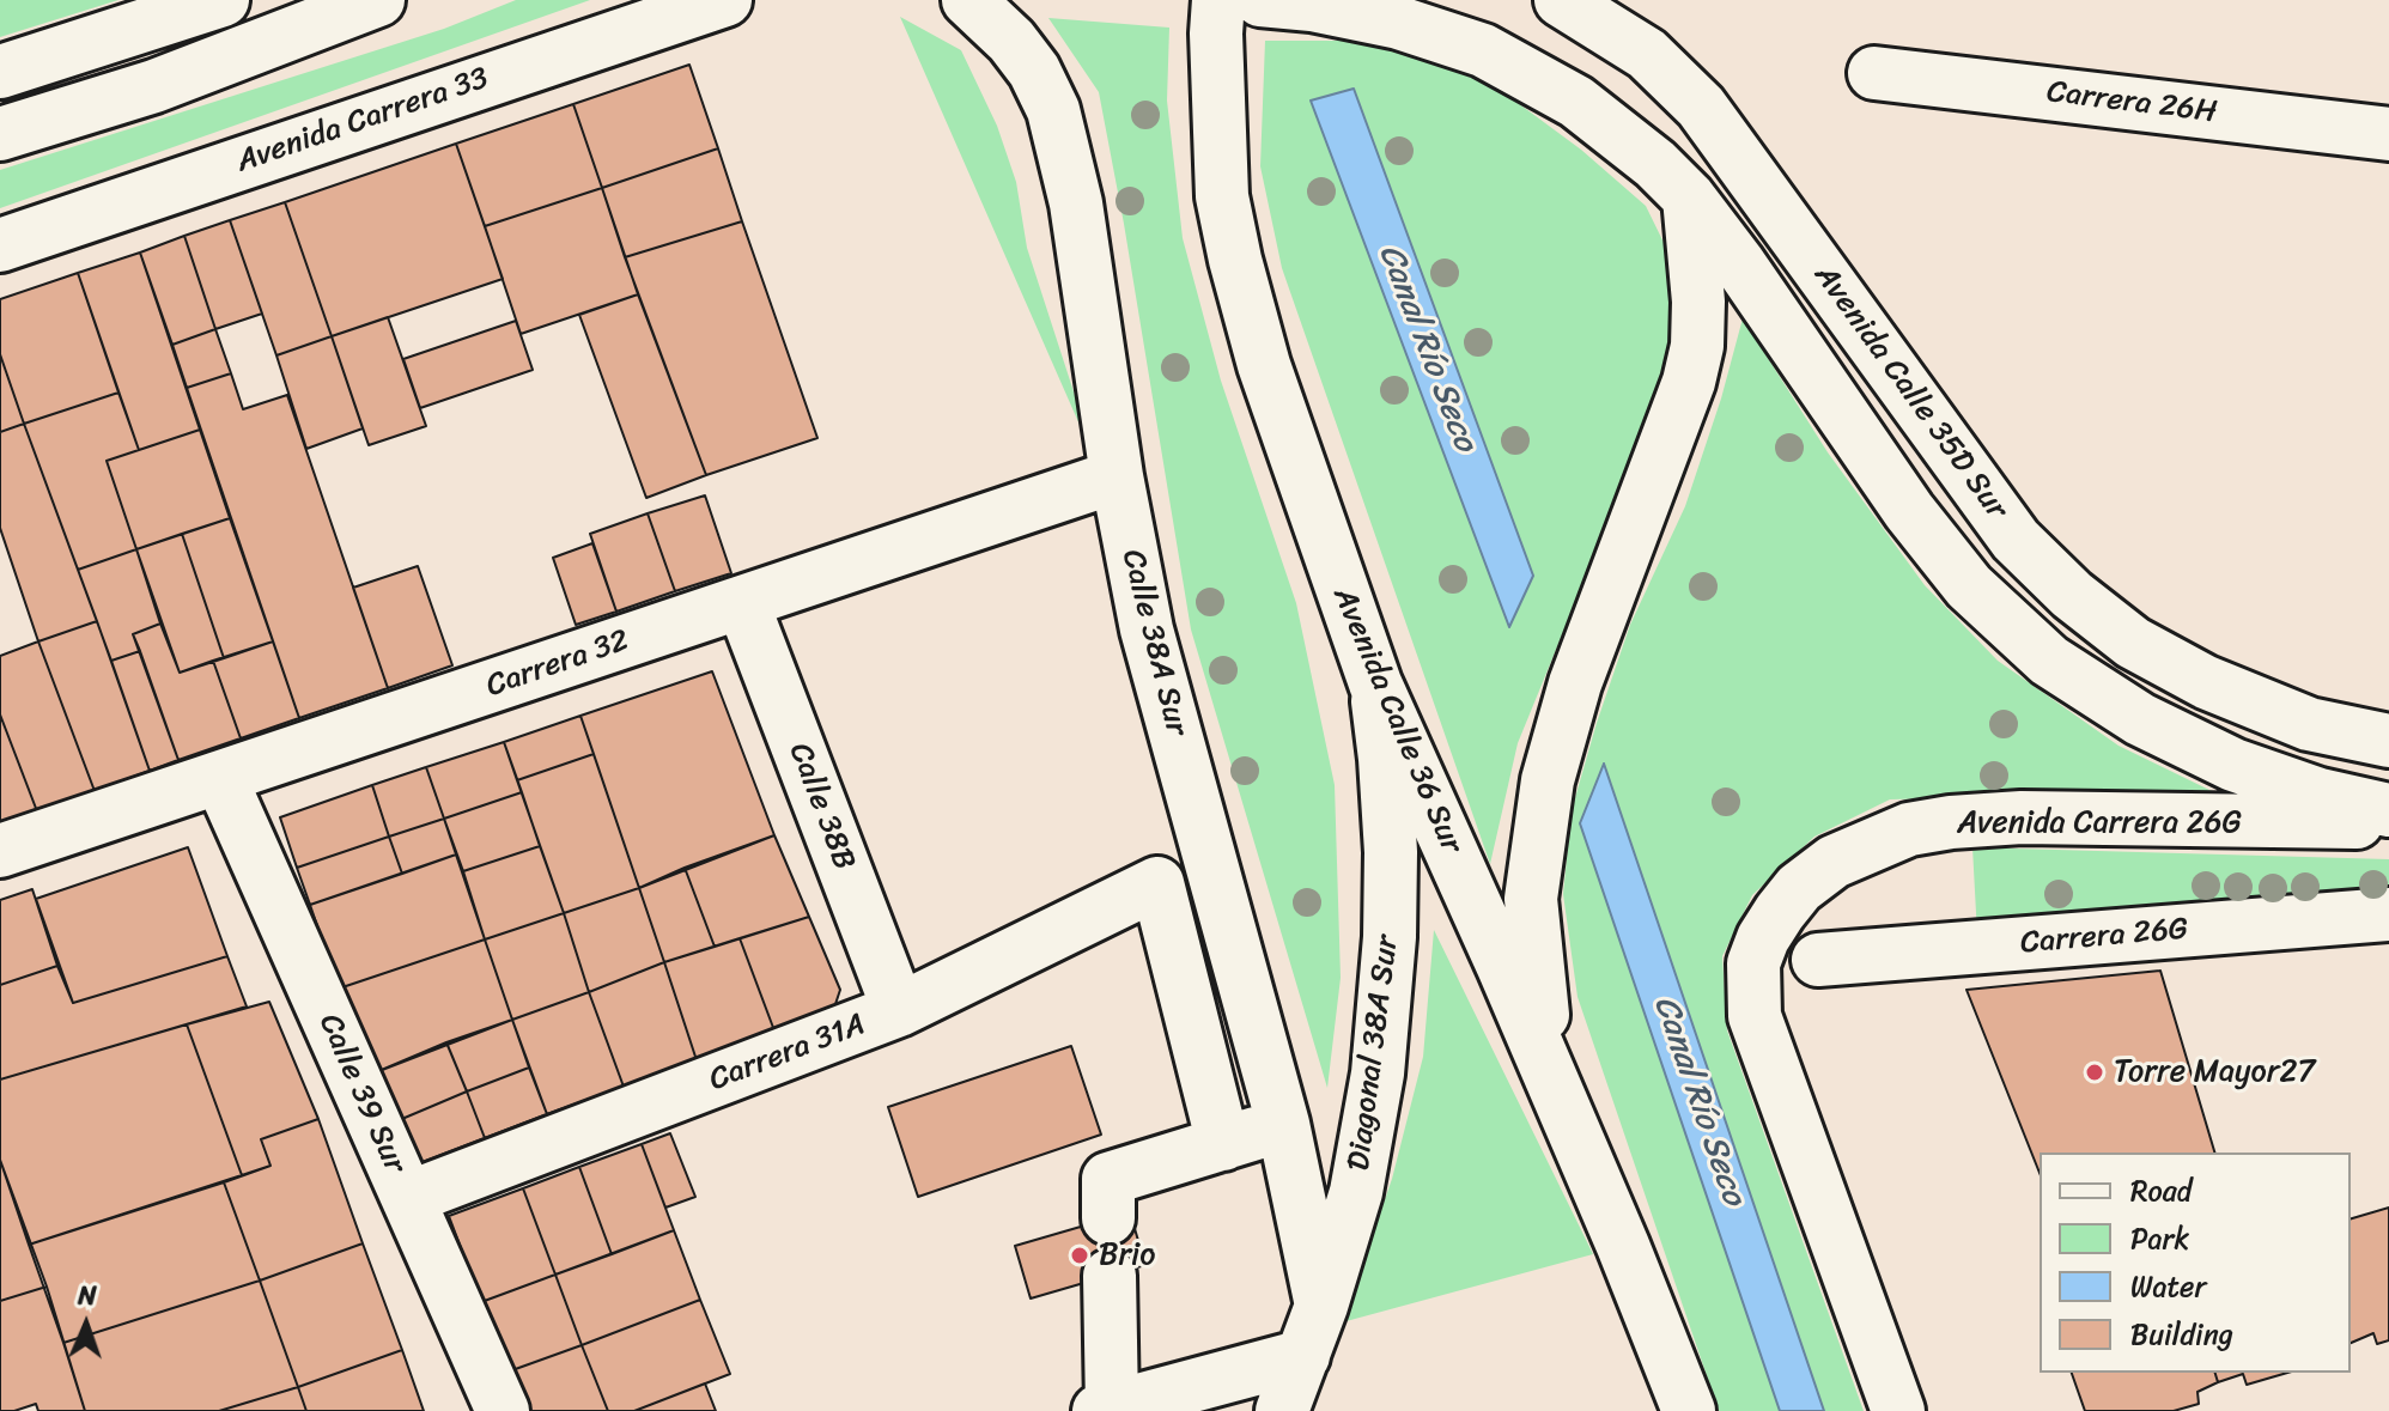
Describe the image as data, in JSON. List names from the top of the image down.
{
  "streets": {
    "main road": [
      "Carrera 26H",
      "Avenida Carrera 33",
      "Avenida Calle 35D Sur",
      "Calle 38A Sur",
      "Carrera 32",
      "Avenida Calle 36 Sur",
      "Calle 38B",
      "Avenida Carrera 26G",
      "Carrera 26G",
      "Carrera 31A",
      "Diagonal 38A Sur",
      "Calle 39 Sur"
    ]
  },
  "crossings": [
    ["Calle 38A Sur", "Carrera 32"],
    ["Calle 38A Sur", "Diagonal 38A Sur"],
    ["Carrera 32", "Calle 38B"],
    ["Carrera 32", "Calle 39 Sur"],
    ["Avenida Calle 36 Sur", "Diagonal 38A Sur"],
    ["Calle 38B", "Carrera 31A"],
    ["Carrera 31A", "Calle 39 Sur"]
  ],
  "water": ["Canal Río Seco"],
  "places": ["Torre Mayor27", "Brio"],
  "legend": [
    "Road",
    "Park",
    "Water",
    "Building"
  ],
  "north": "top"
}
